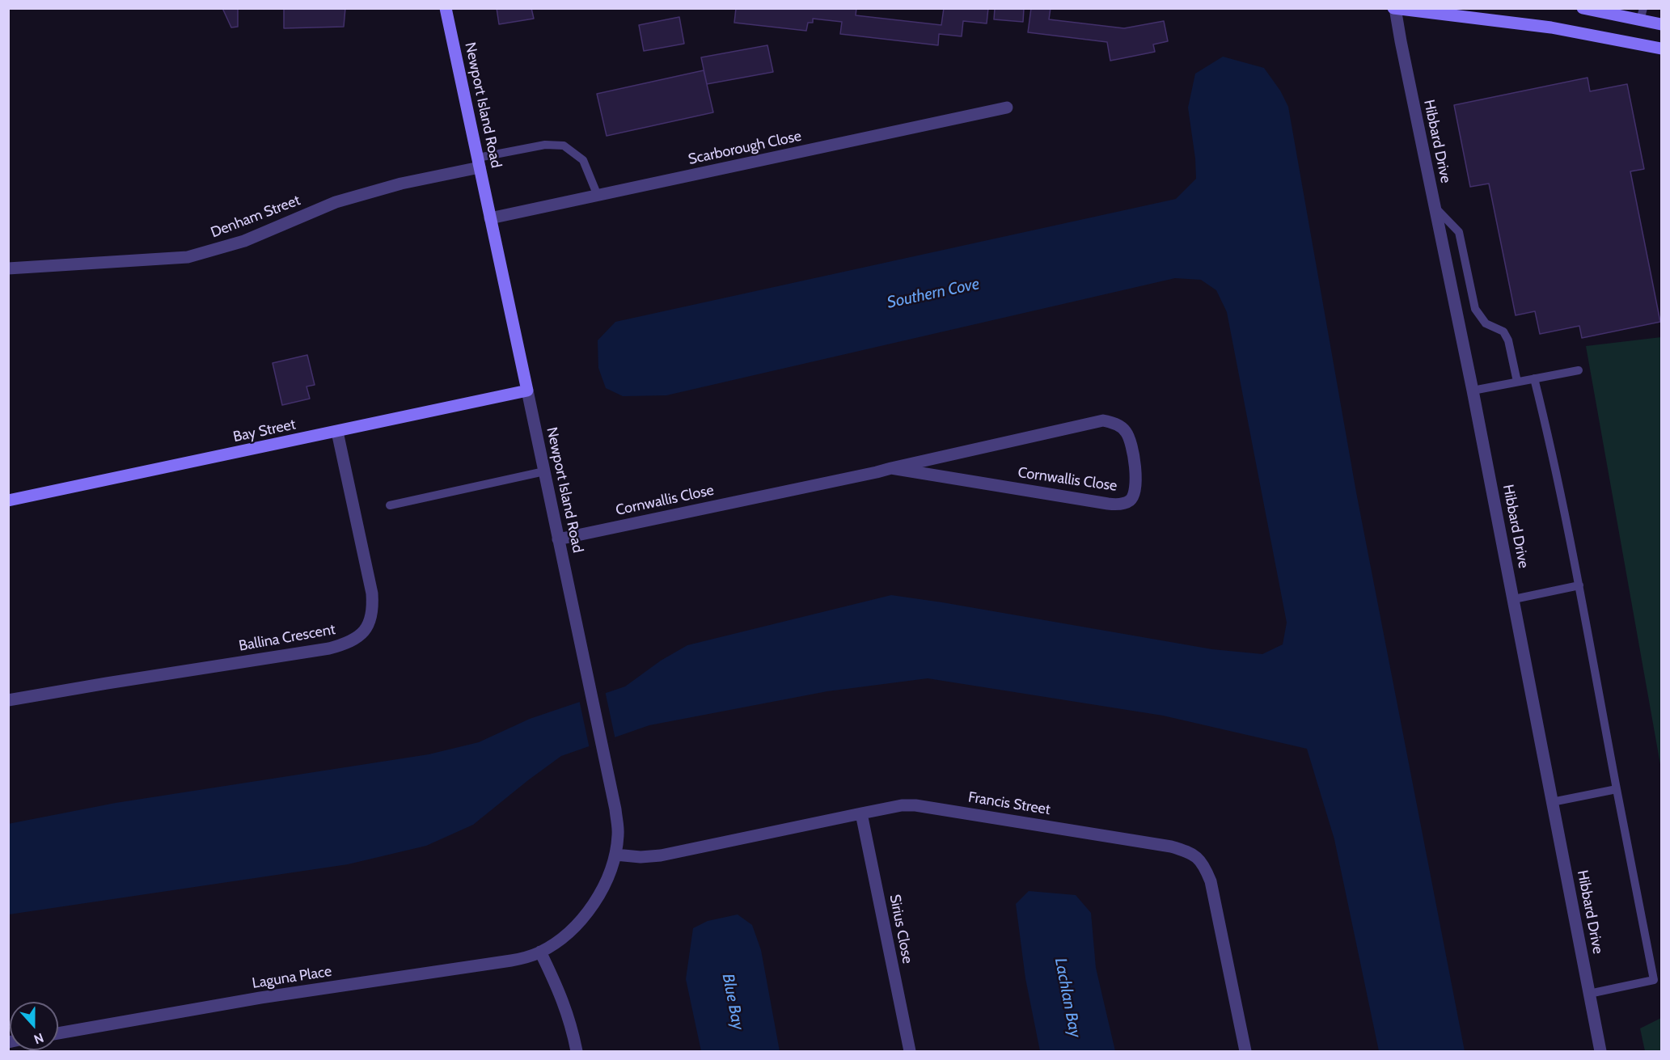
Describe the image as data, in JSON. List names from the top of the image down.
{
  "streets": {
    "street": [
      "Newport Island Road",
      "Hibbard Drive",
      "Scarborough Close",
      "Denham Street",
      "Bay Street",
      "Cornwallis Close",
      "Ballina Crescent",
      "Francis Street",
      "Sirius Close",
      "Laguna Place"
    ]
  },
  "crossings": [
    ["Newport Island Road", "Scarborough Close"],
    ["Newport Island Road", "Denham Street"],
    ["Newport Island Road", "Bay Street"],
    ["Newport Island Road", "Cornwallis Close"],
    ["Newport Island Road", "Francis Street"],
    ["Newport Island Road", "Laguna Place"],
    ["Bay Street", "Ballina Crescent"],
    ["Francis Street", "Sirius Close"]
  ],
  "water": ["Southern Cove", "Lachlan Bay", "Blue Bay"],
  "north": "bottom"
}
